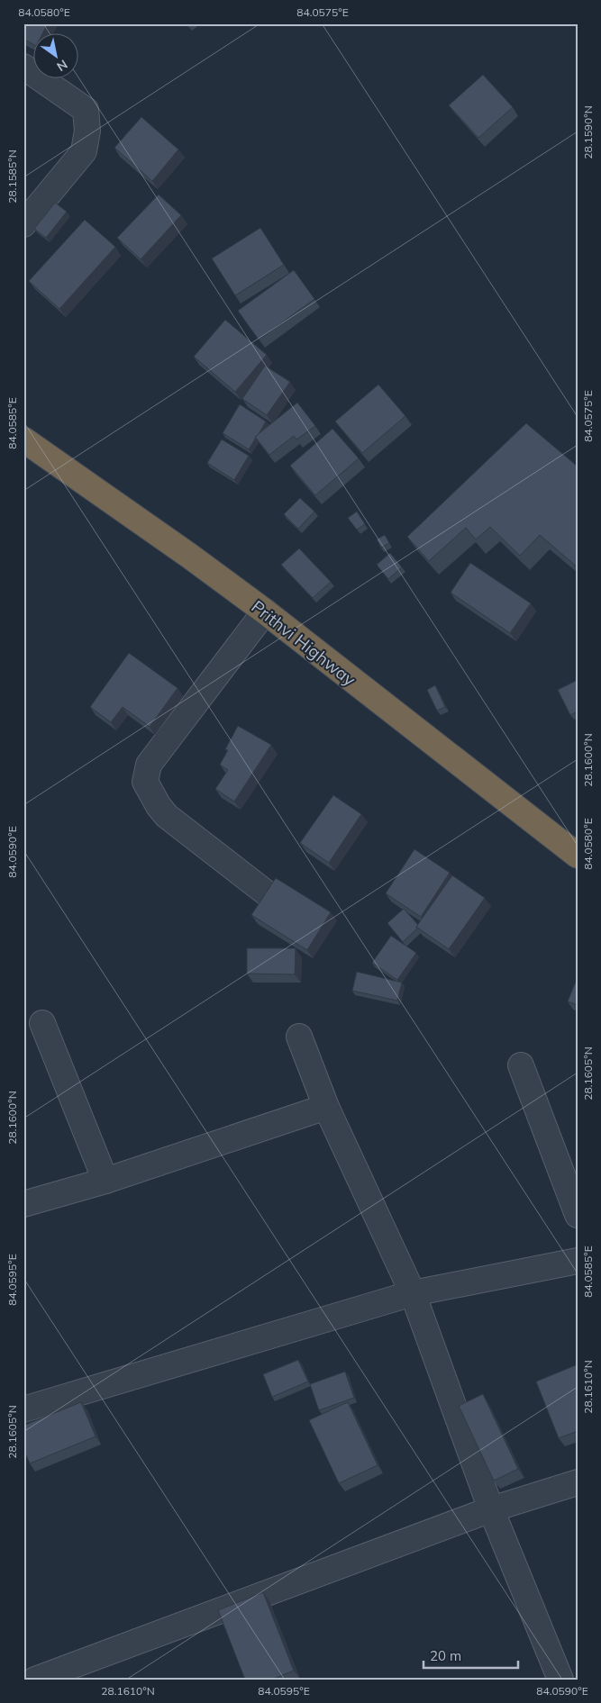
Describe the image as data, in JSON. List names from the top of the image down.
{
  "streets": {
    "highway": ["Prithvi Highway"]
  },
  "scale_bar": "20 m",
  "north": "bottom right",
  "coordinates": [
    "84.0580°E",
    "84.0575°E",
    "28.1590°N",
    "28.1585°N",
    "84.0585°E",
    "28.1600°N",
    "84.0590°E",
    "28.1605°N",
    "84.0595°E",
    "28.1610°N"
  ]
}
